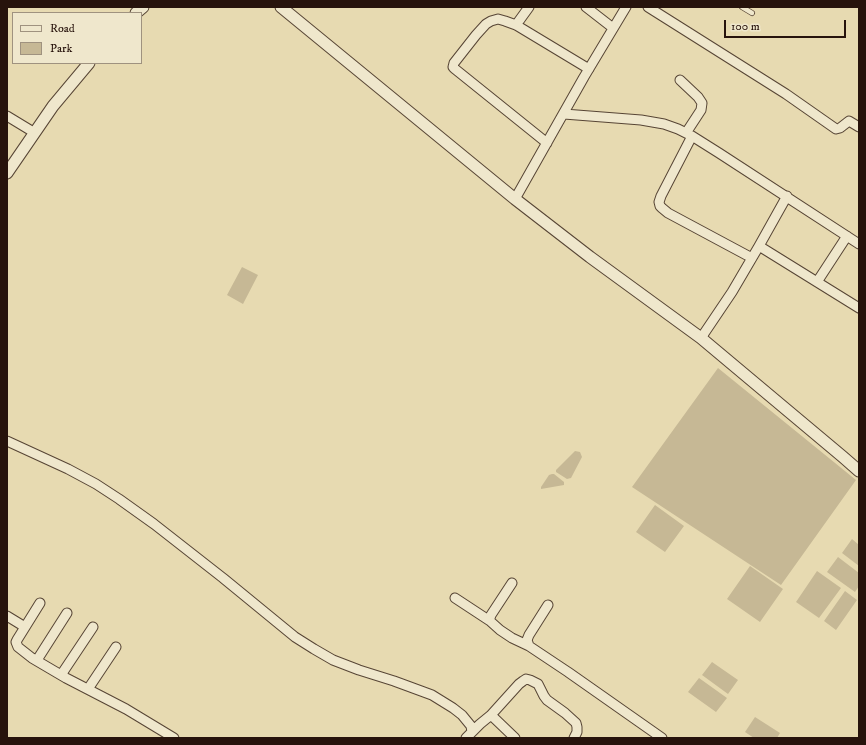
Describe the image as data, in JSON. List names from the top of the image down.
{
  "legend": ["Road", "Park"],
  "scale_bar": "100 m"
}
